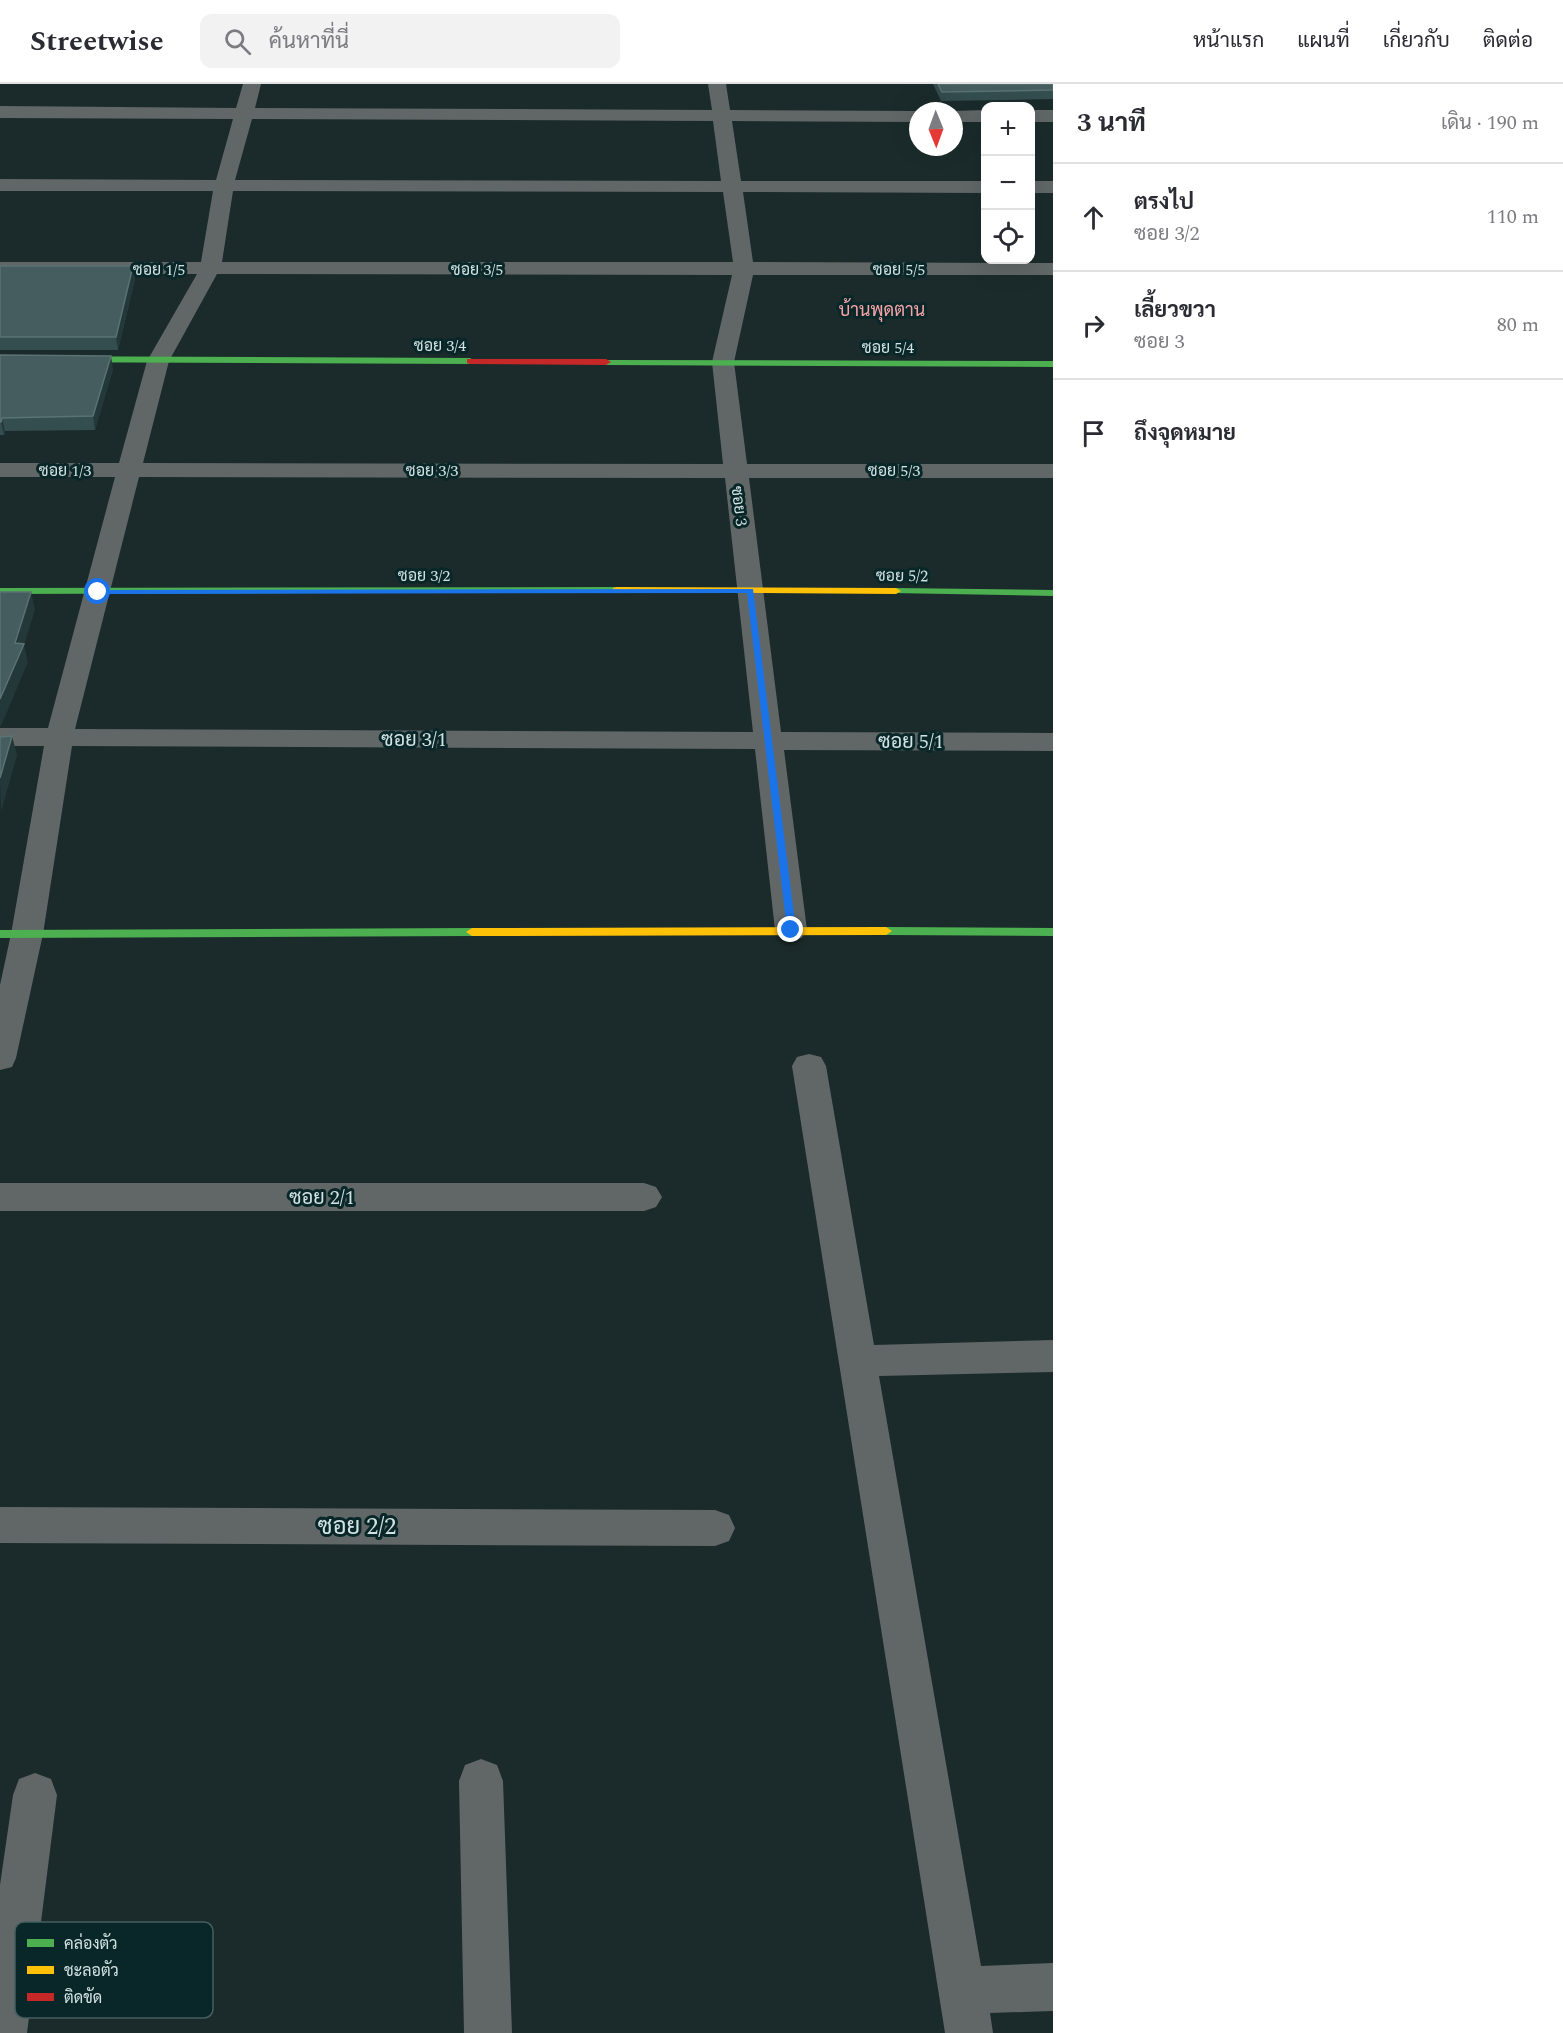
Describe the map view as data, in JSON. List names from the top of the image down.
{
  "streets": {
    "street": [
      "ซอย 1/5",
      "ซอย 3/5",
      "ซอย 5/5",
      "ซอย 3/4",
      "ซอย 5/4",
      "ซอย 1/3",
      "ซอย 3/3",
      "ซอย 5/3",
      "ซอย 3",
      "ซอย 3/2",
      "ซอย 5/2",
      "ซอย 3/1",
      "ซอย 5/1",
      "ซอย 2/1",
      "ซอย 2/2"
    ]
  },
  "crossings": [
    ["ซอย 1/5", "ซอย 3/5"],
    ["ซอย 3/5", "ซอย 5/5"],
    ["ซอย 3/5", "ซอย 3"],
    ["ซอย 5/5", "ซอย 3"],
    ["ซอย 3/4", "ซอย 5/4"],
    ["ซอย 3/4", "ซอย 3"],
    ["ซอย 5/4", "ซอย 3"],
    ["ซอย 1/3", "ซอย 3/3"],
    ["ซอย 3/3", "ซอย 5/3"],
    ["ซอย 3/3", "ซอย 3"],
    ["ซอย 5/3", "ซอย 3"],
    ["ซอย 3", "ซอย 3/2"],
    ["ซอย 3", "ซอย 5/2"],
    ["ซอย 3", "ซอย 3/1"],
    ["ซอย 3", "ซอย 5/1"],
    ["ซอย 3/2", "ซอย 5/2"],
    ["ซอย 3/1", "ซอย 5/1"]
  ],
  "districts": ["บ้านพุดตาน"],
  "legend": ["คล่องตัว", "ชะลอตัว", "ติดขัด"],
  "north": "bottom",
  "page": {
    "header": "Streetwise",
    "search": "ค้นหาที่นี่",
    "nav": [
      "หน้าแรก",
      "แผนที่",
      "เกี่ยวกับ",
      "ติดต่อ"
    ],
    "heading": ["3 นาที", "เดิน · 190 m"],
    "map_buttons": ["+", "−"],
    "list": [
      ["ตรงไป", "ซอย 3/2", "110 m"],
      ["เลี้ยวขวา", "ซอย 3", "80 m"],
      "ถึงจุดหมาย"
    ]
  }
}
